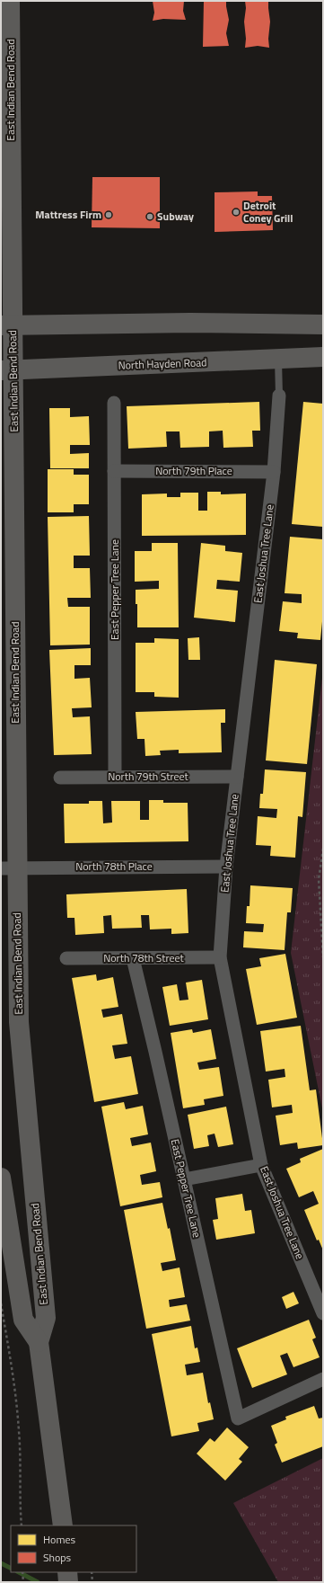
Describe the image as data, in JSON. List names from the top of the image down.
{
  "streets": {
    "main road": ["East Indian Bend Road", "North Hayden Road"],
    "street": [
      "North 79th Place",
      "East Joshua Tree Lane",
      "East Pepper Tree Lane",
      "North 79th Street",
      "North 78th Place",
      "North 78th Street"
    ]
  },
  "crossings": [
    ["East Indian Bend Road", "North Hayden Road"],
    ["East Indian Bend Road", "North 78th Place"],
    ["North Hayden Road", "East Joshua Tree Lane"],
    ["North 79th Place", "East Joshua Tree Lane"],
    ["North 79th Place", "East Pepper Tree Lane"],
    ["East Joshua Tree Lane", "North 79th Street"],
    ["East Joshua Tree Lane", "North 78th Place"],
    ["East Joshua Tree Lane", "North 78th Street"],
    ["East Pepper Tree Lane", "North 79th Street"],
    ["East Pepper Tree Lane", "North 78th Street"]
  ],
  "places": ["Detroit Coney Grill", "Mattress Firm", "Subway"],
  "legend": ["Homes", "Shops"]
}
